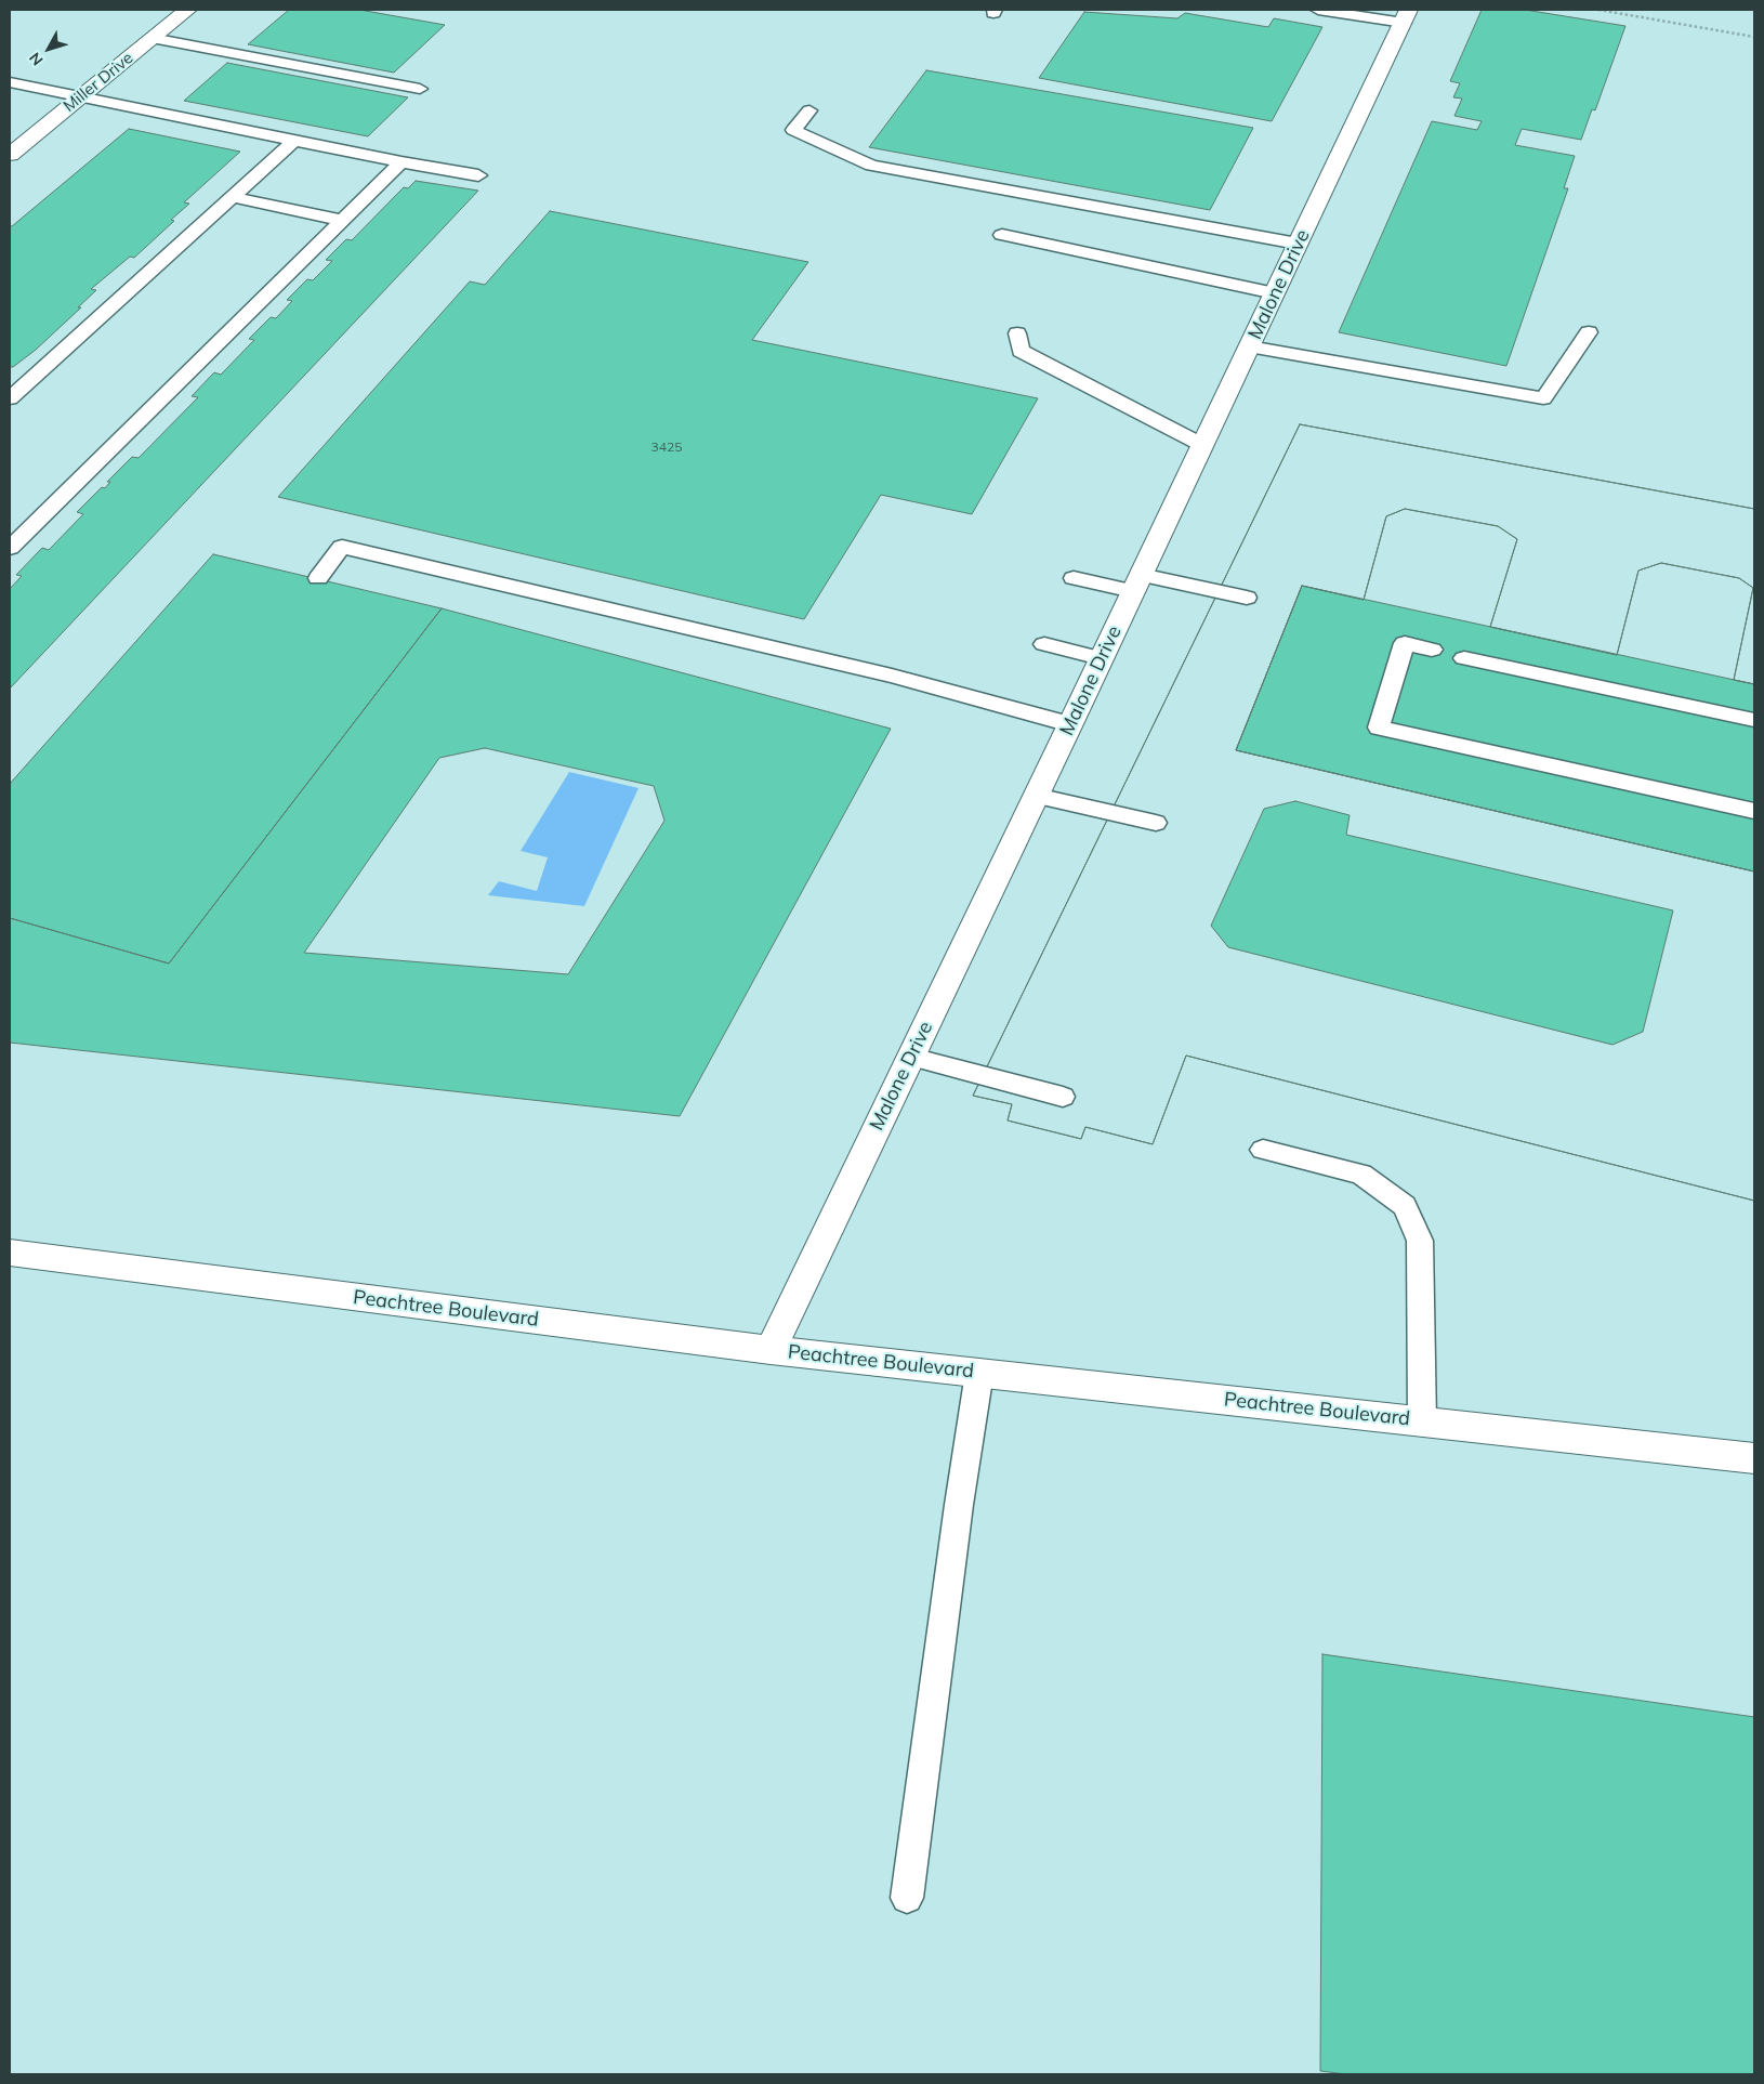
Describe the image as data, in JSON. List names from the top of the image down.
{
  "streets": {
    "main road": ["Miller Drive", "Malone Drive", "Peachtree Boulevard"]
  },
  "crossings": [
    ["Malone Drive", "Peachtree Boulevard"]
  ],
  "house_numbers": ["3425"],
  "north": "bottom left"
}
